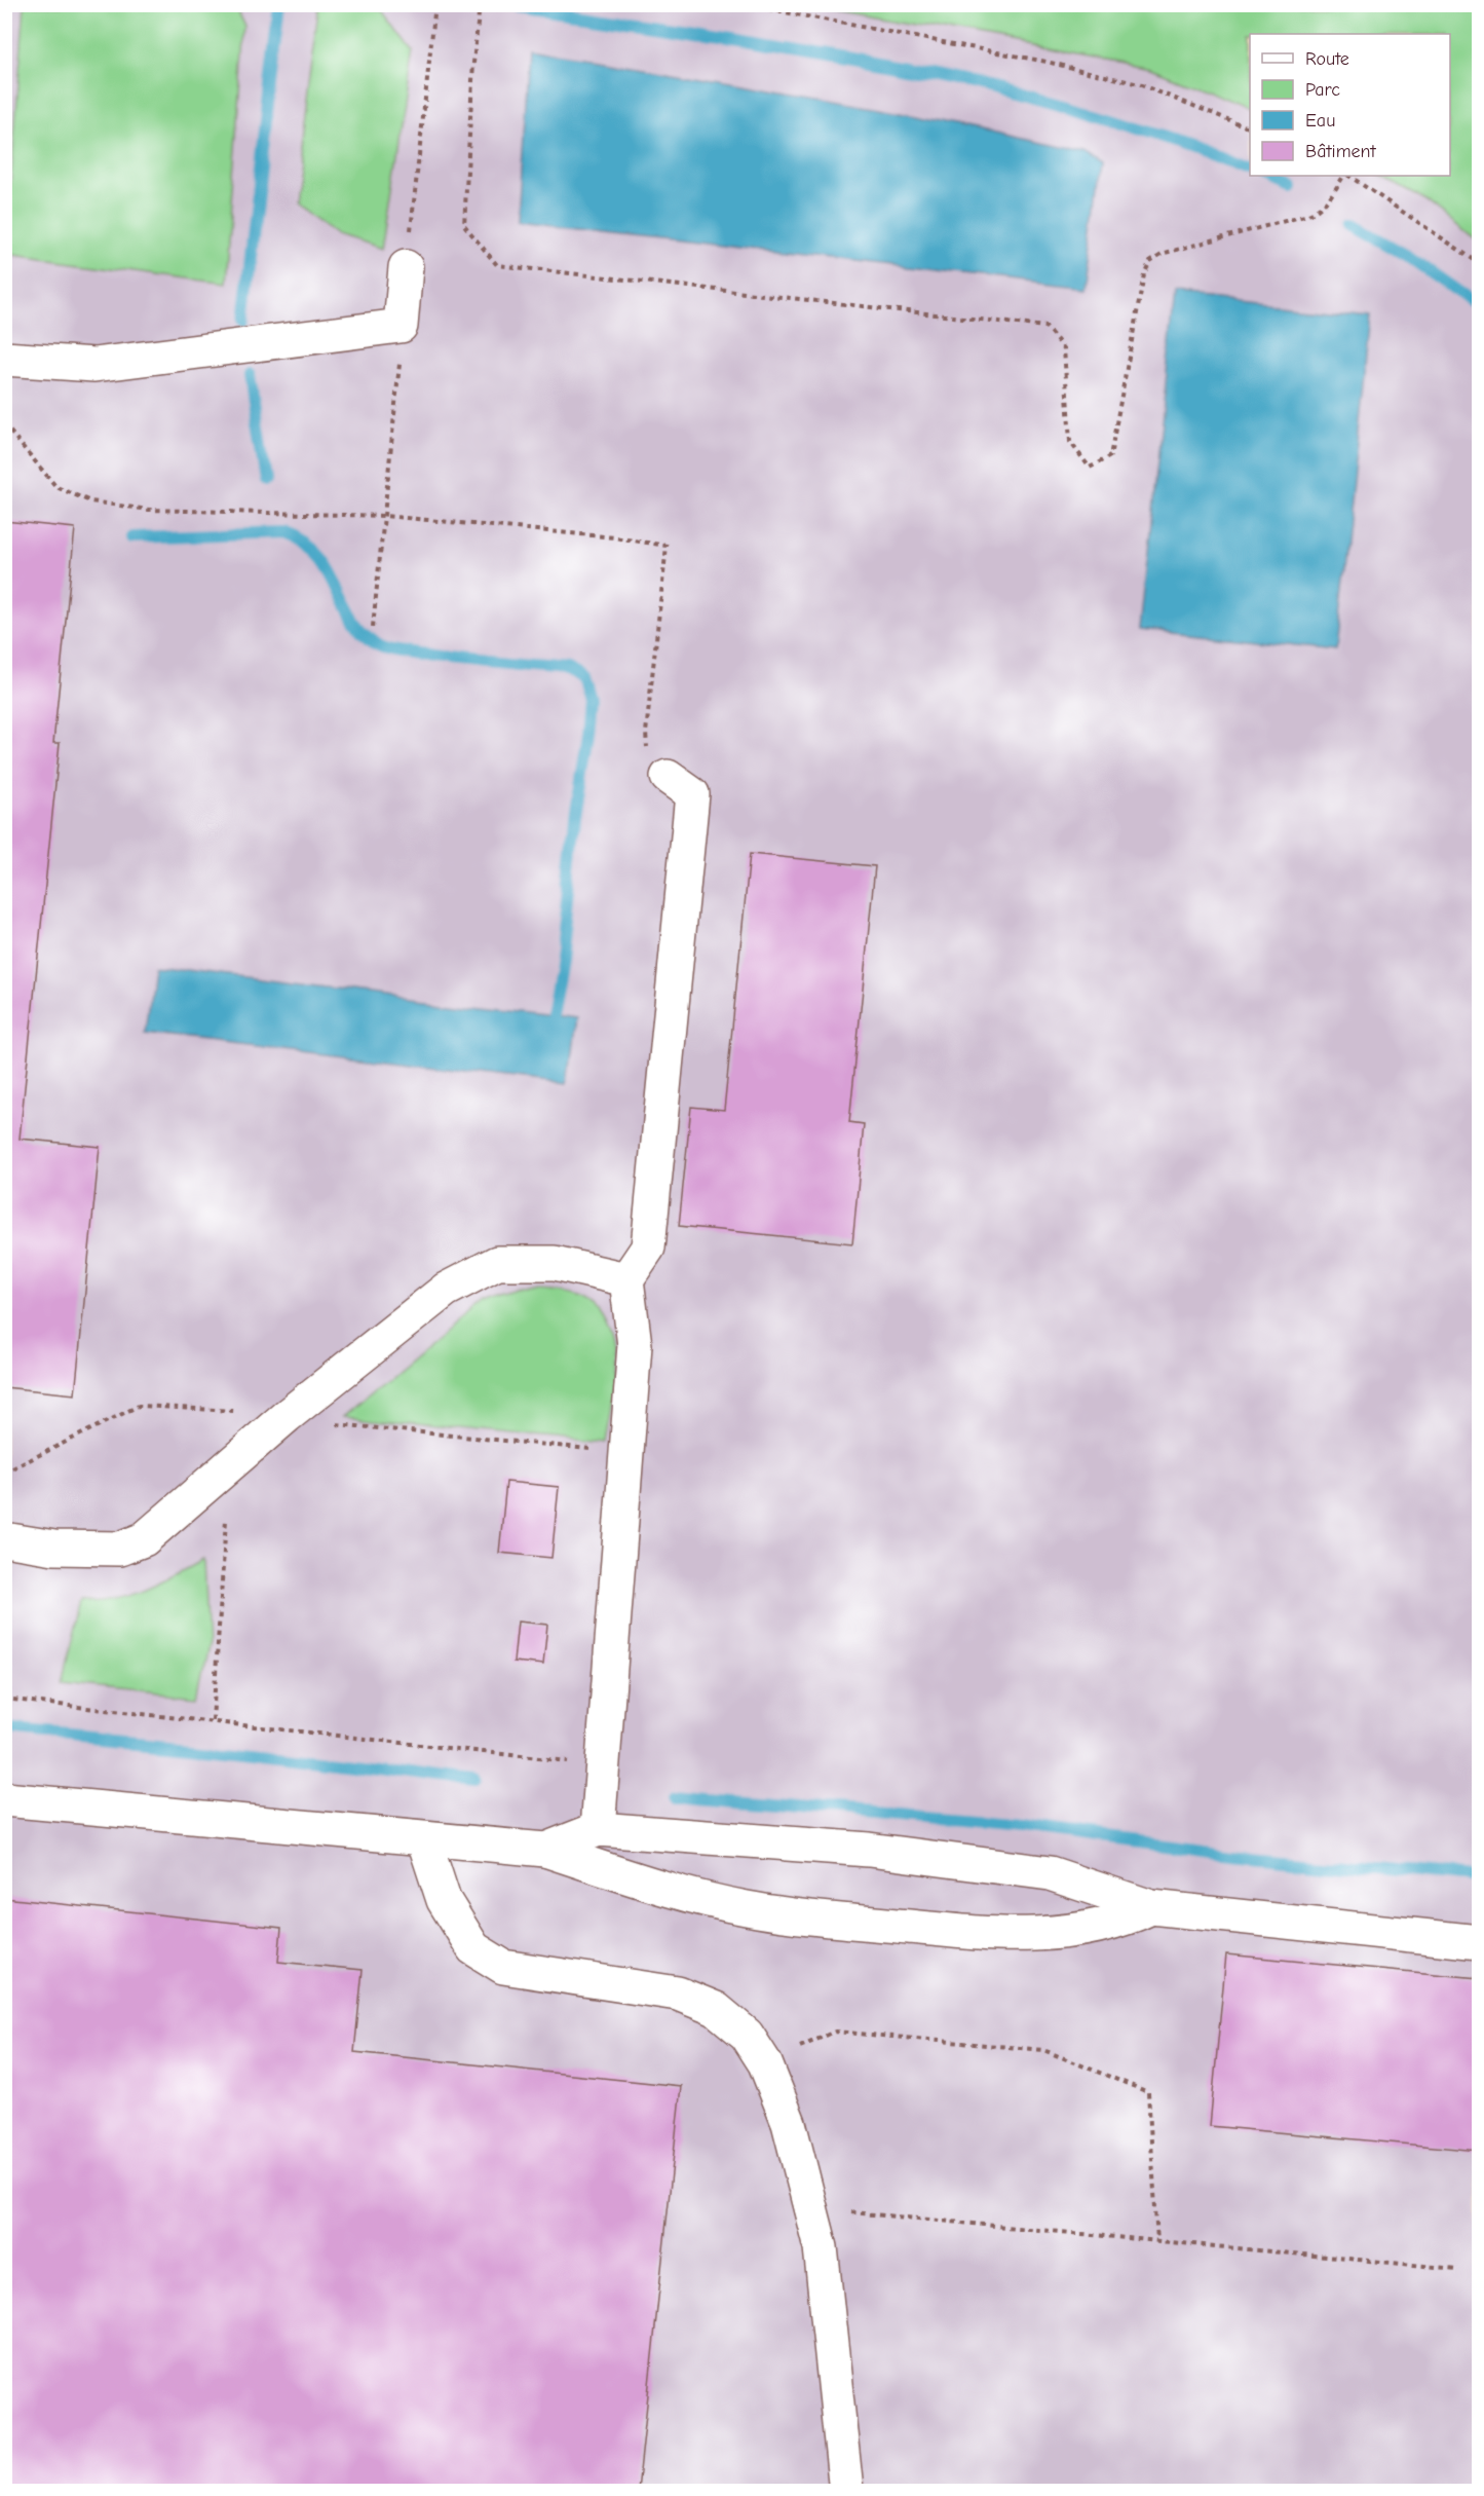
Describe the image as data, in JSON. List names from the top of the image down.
{
  "legend": [
    "Route",
    "Parc",
    "Eau",
    "Bâtiment"
  ]
}
